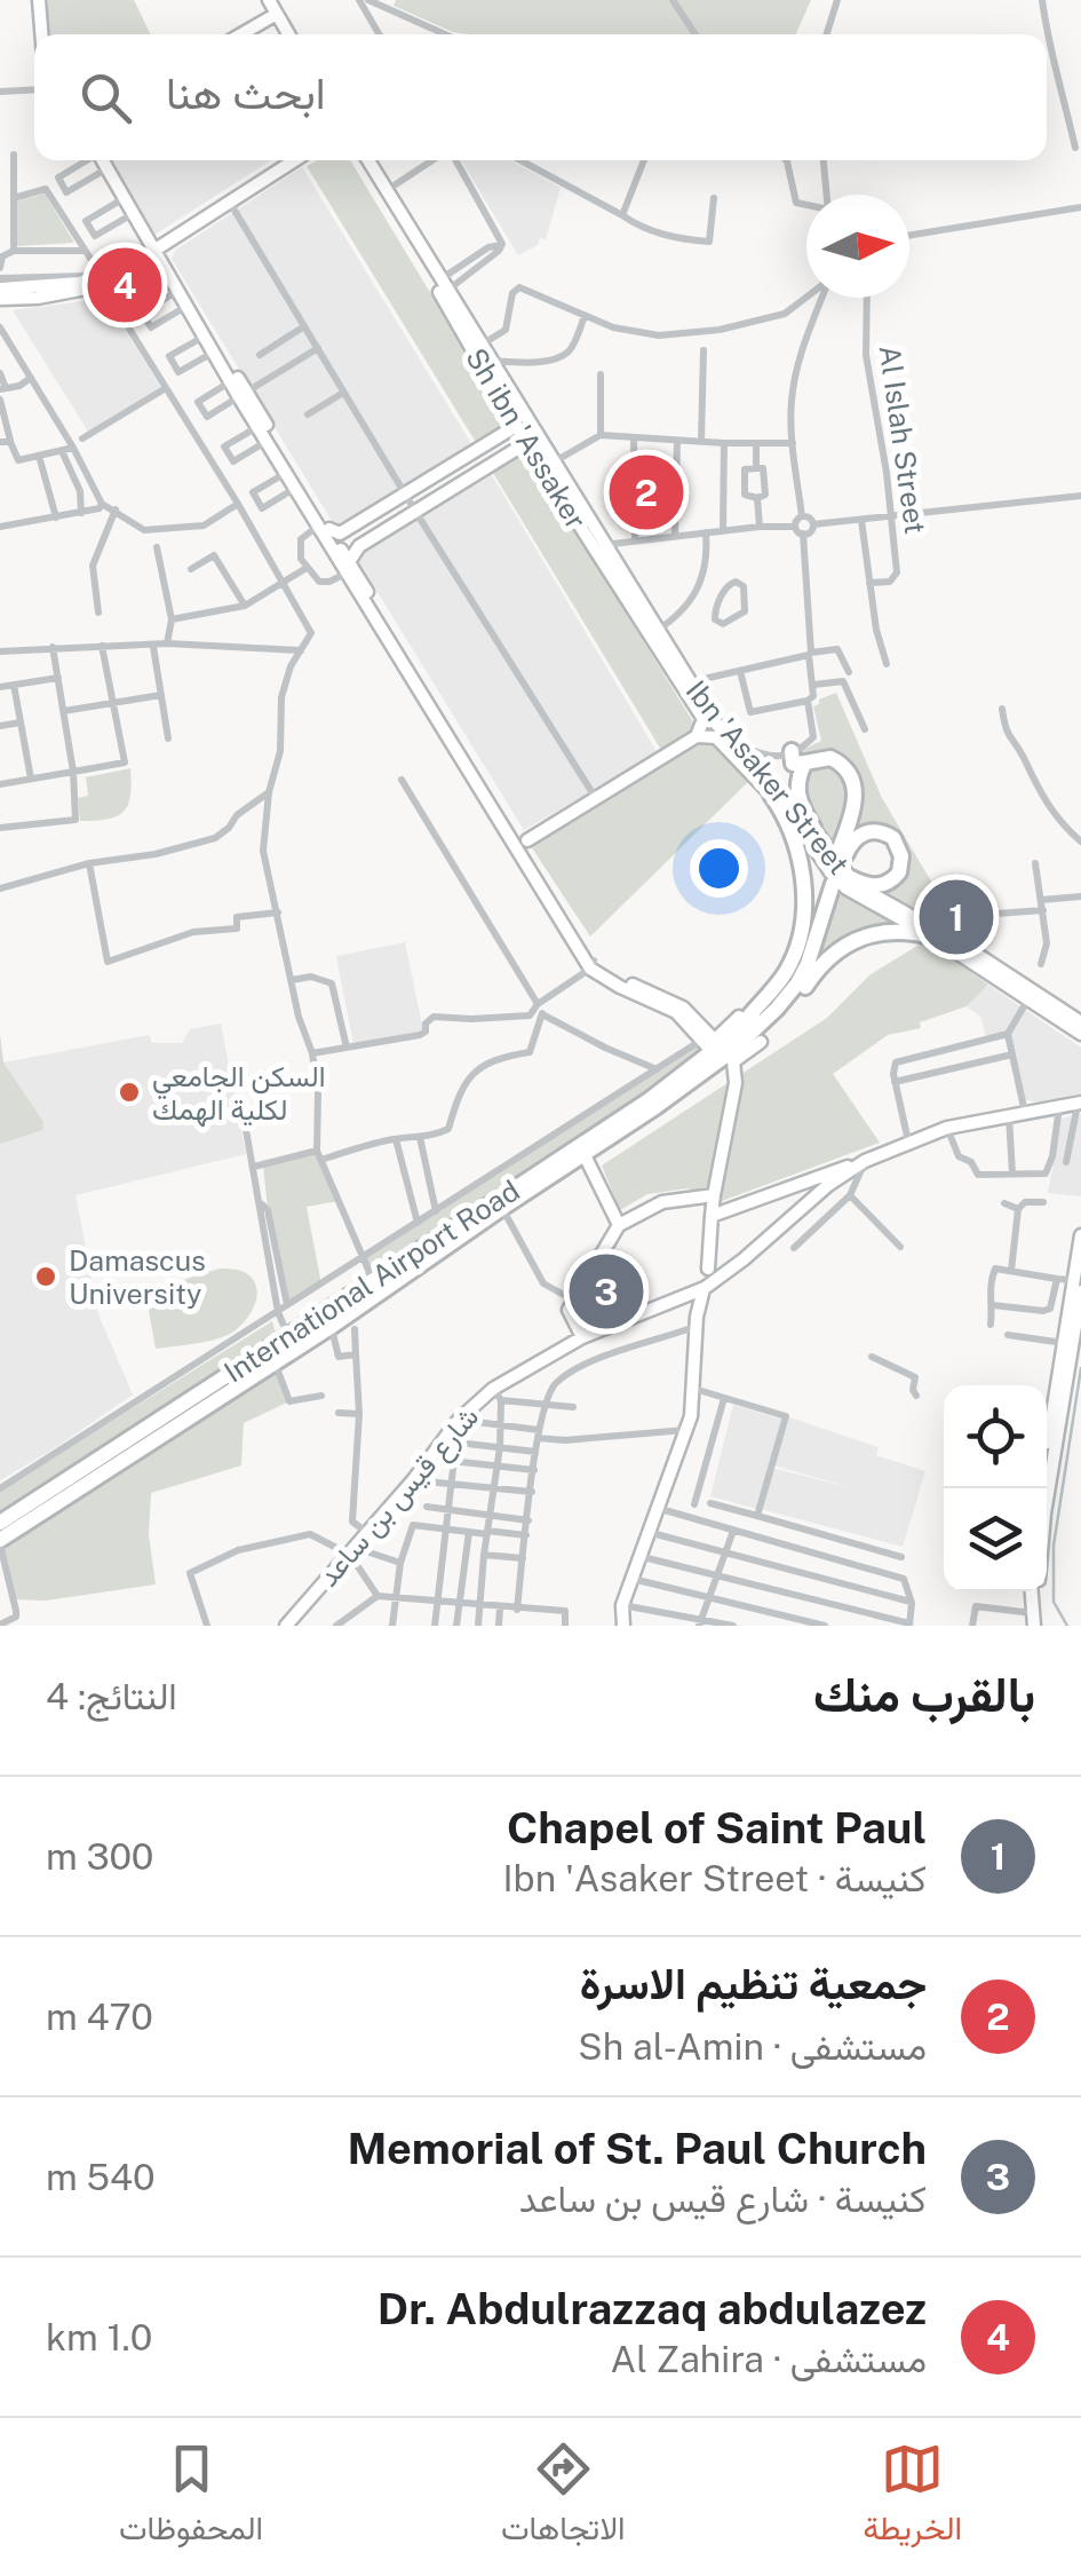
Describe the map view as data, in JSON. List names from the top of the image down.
{
  "streets": {
    "highway": ["International Airport Road"],
    "main road": ["Sh ibn 'Assaker", "Ibn 'Asaker Street", "شارع قيس بن ساعد"],
    "street": ["Al Islah Street"]
  },
  "crossings": [
    ["Sh ibn 'Assaker", "Ibn 'Asaker Street"],
    ["Sh ibn 'Assaker", "International Airport Road"]
  ],
  "places": ["السكن الجامعي لكلية الهمك", "Damascus University"],
  "north": "right",
  "page": {
    "search": "ابحث هنا",
    "pins": [
      "4",
      "2",
      "1",
      "3"
    ],
    "heading": ["بالقرب منك", "النتائج: 4"],
    "list": [
      {
        "mark": "1",
        "name": "Chapel of Saint Paul",
        "note": "كنيسة · Ibn 'Asaker Street",
        "value": "300 m"
      },
      {
        "mark": "2",
        "name": "جمعية تنظيم الاسرة",
        "note": "مستشفى · Sh al-Amin",
        "value": "470 m"
      },
      {
        "mark": "3",
        "name": "Memorial of St. Paul Church",
        "note": "كنيسة · شارع قيس بن ساعد",
        "value": "540 m"
      },
      {
        "mark": "4",
        "name": "Dr. Abdulrazzaq abdulazez",
        "note": "مستشفى · Al Zahira",
        "value": "1.0 km"
      }
    ],
    "nav": ["الخريطة", "الاتجاهات", "المحفوظات"]
  }
}
